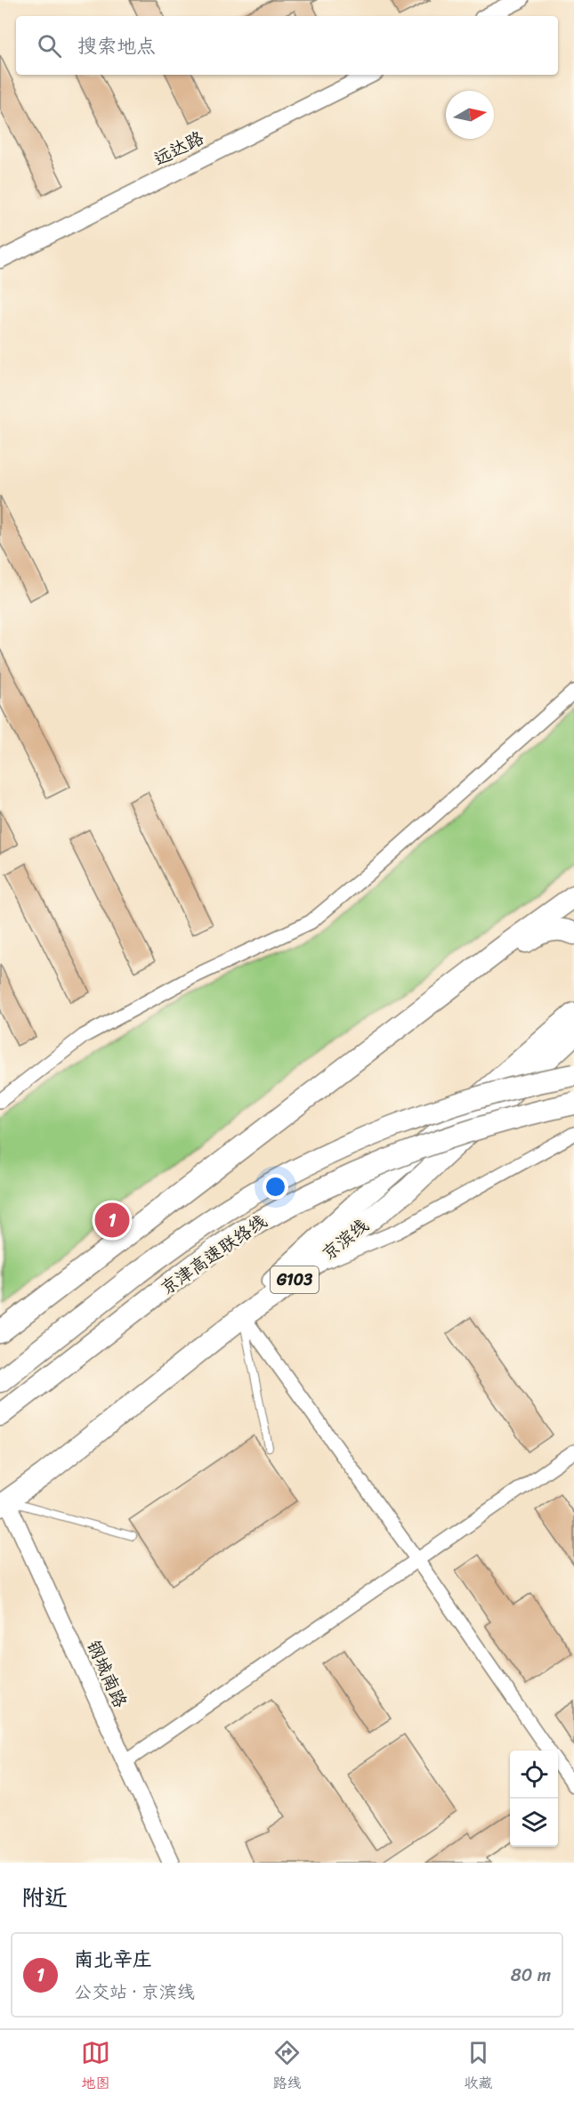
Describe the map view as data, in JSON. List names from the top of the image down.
{
  "streets": {
    "highway": ["京滨线", "京津高速联络线", "G103"],
    "street": ["远达路", "钢城南路"]
  },
  "crossings": [
    ["京滨线", "钢城南路"]
  ],
  "north": "right",
  "page": {
    "search": "搜索地点",
    "pins": "1",
    "heading": "附近",
    "list": [
      {
        "mark": "1",
        "name": "南北辛庄",
        "note": "公交站 · 京滨线",
        "value": "80 m"
      }
    ],
    "nav": ["地图", "路线", "收藏"]
  }
}
